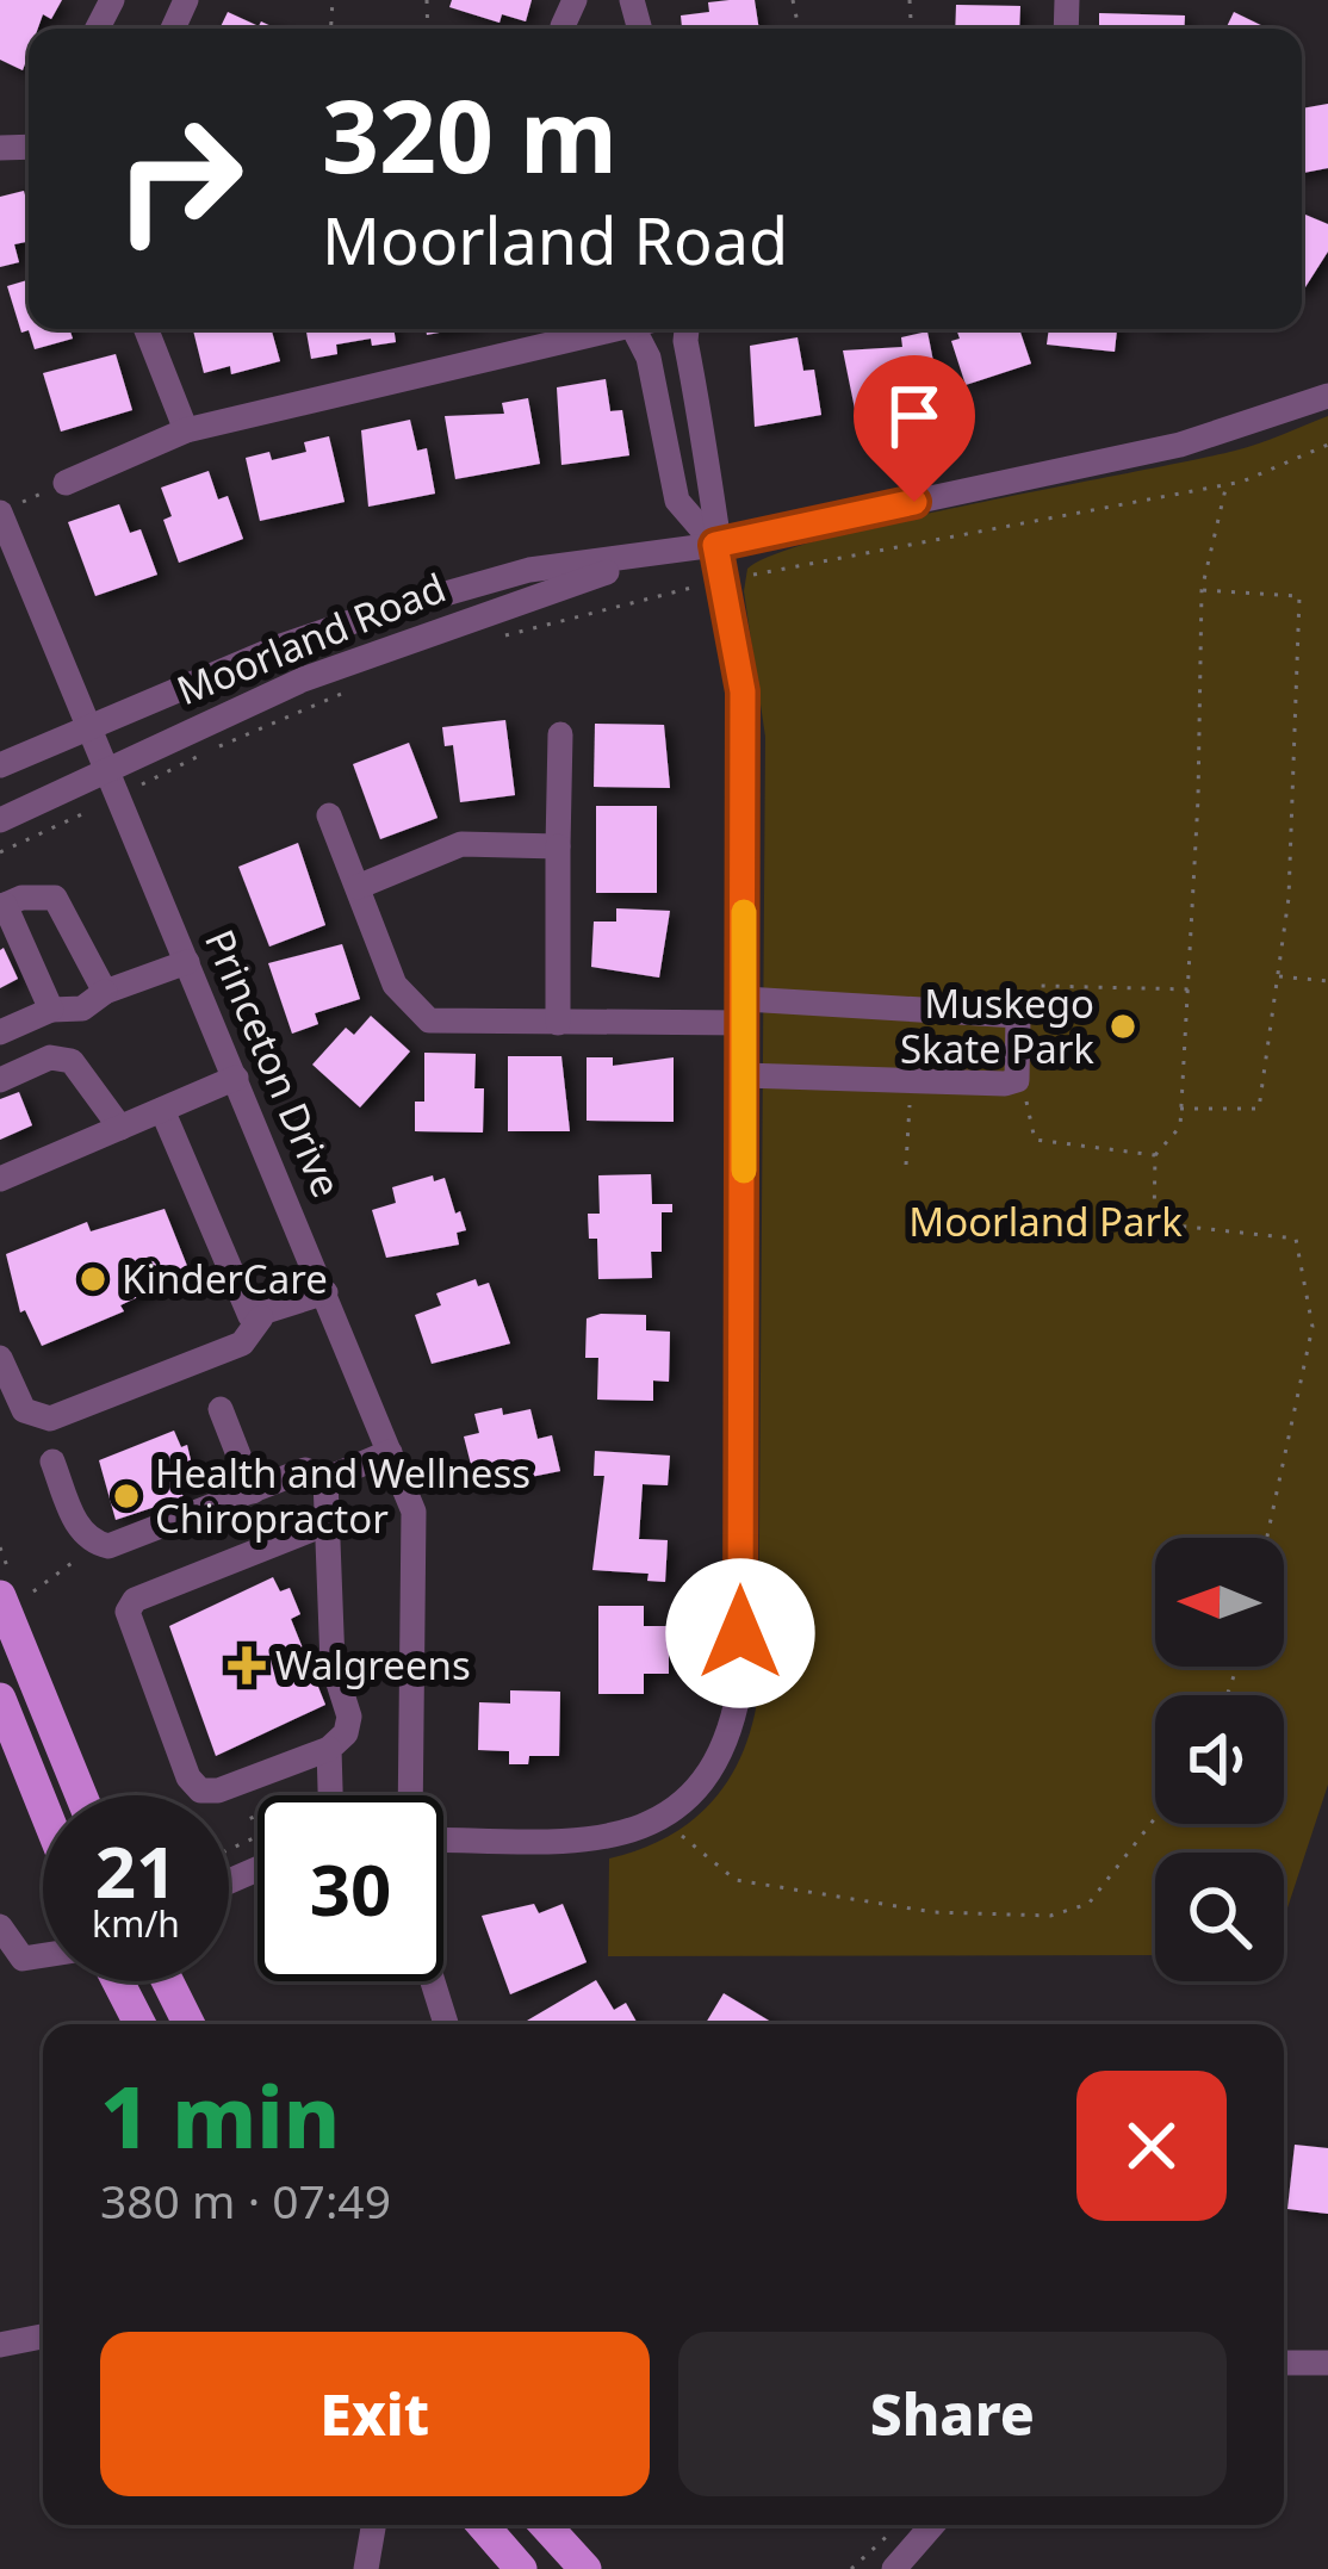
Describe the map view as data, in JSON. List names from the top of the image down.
{
  "streets": {
    "street": ["Moorland Road", "Princeton Drive"]
  },
  "crossings": [
    ["Moorland Road", "Princeton Drive"]
  ],
  "parks": ["Moorland Park"],
  "places": {
    "other": ["Muskego Skate Park", "KinderCare", "Health and Wellness Chiropractor"],
    "health": ["Walgreens"]
  },
  "north": "left",
  "page": {
    "turn": ["320 m", "Moorland Road"],
    "speed": "21 km/h",
    "limit": "30",
    "heading": ["1 min", "380 m · 07:49"],
    "buttons": ["Exit", "Share"]
  }
}
